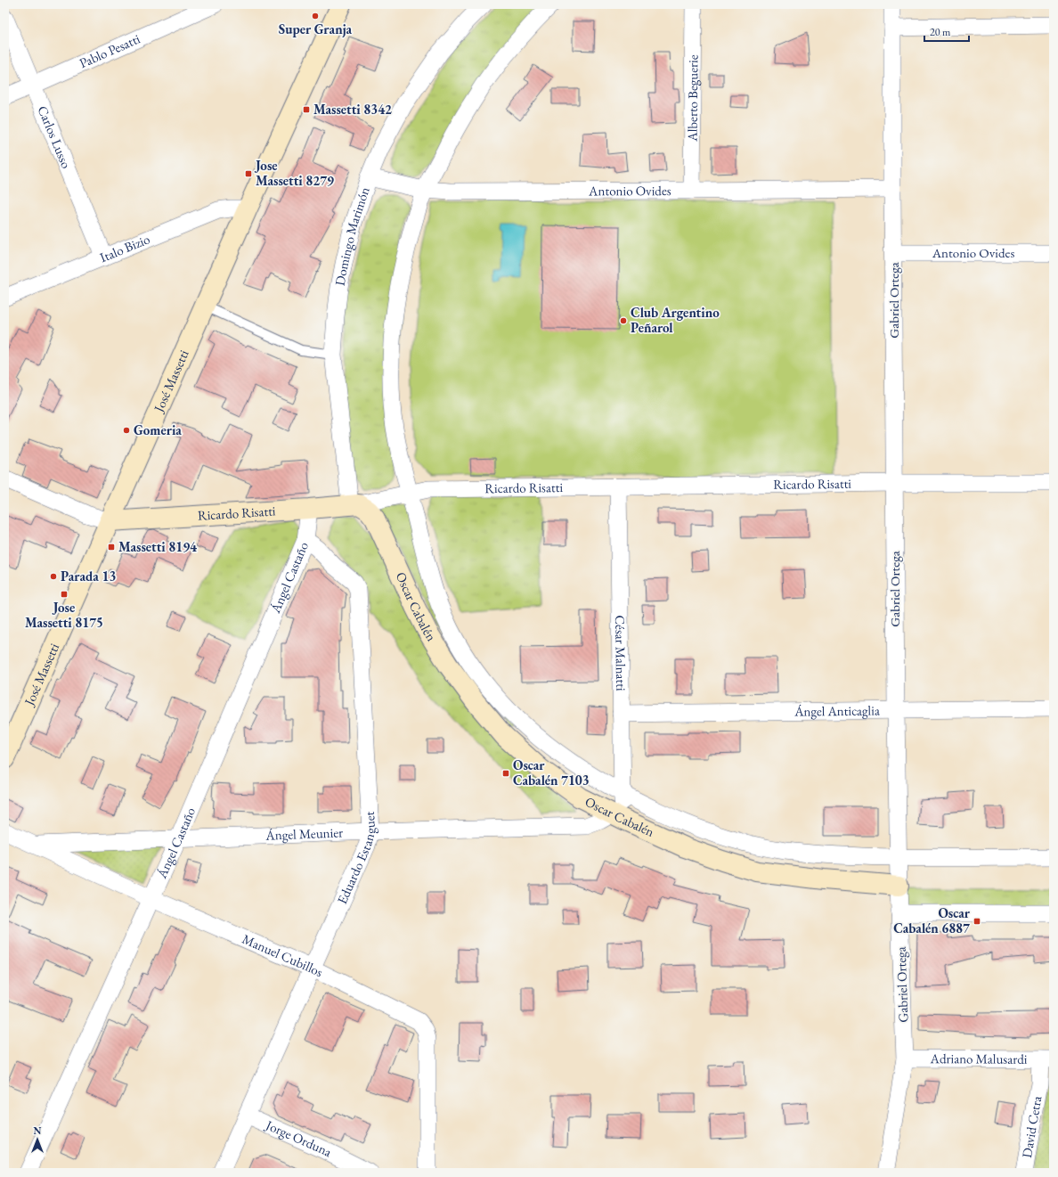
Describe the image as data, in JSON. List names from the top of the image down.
{
  "streets": {
    "main road": ["José Massetti", "Ricardo Risatti", "Oscar Cabalén"],
    "street": [
      "Pablo Pesatti",
      "Alberto Beguerie",
      "Carlos Lusso",
      "Antonio Ovides",
      "Domingo Marimón",
      "Italo Bizio",
      "Gabriel Ortega",
      "Ángel Castaño",
      "César Malnatti",
      "Ángel Anticaglia",
      "Ángel Meunier",
      "Eduardo Estanguet",
      "Manuel Cubillos",
      "Adriano Malusardi",
      "David Cetra",
      "Jorge Orduna"
    ]
  },
  "crossings": [
    ["Pablo Pesatti", "Carlos Lusso"],
    ["Alberto Beguerie", "Antonio Ovides"],
    ["Carlos Lusso", "Italo Bizio"],
    ["Antonio Ovides", "Domingo Marimón"],
    ["Antonio Ovides", "Gabriel Ortega"],
    ["Domingo Marimón", "Ricardo Risatti"],
    ["Domingo Marimón", "Oscar Cabalén"],
    ["Italo Bizio", "José Massetti"],
    ["Gabriel Ortega", "Ricardo Risatti"],
    ["Gabriel Ortega", "Oscar Cabalén"],
    ["Gabriel Ortega", "Ángel Anticaglia"],
    ["Gabriel Ortega", "Adriano Malusardi"],
    ["José Massetti", "Ricardo Risatti"],
    ["Ricardo Risatti", "Ángel Castaño"],
    ["Ricardo Risatti", "Oscar Cabalén"],
    ["Ricardo Risatti", "César Malnatti"],
    ["Ángel Castaño", "Ángel Meunier"],
    ["Ángel Castaño", "Eduardo Estanguet"],
    ["Ángel Castaño", "Manuel Cubillos"],
    ["Oscar Cabalén", "César Malnatti"],
    ["Oscar Cabalén", "Ángel Meunier"],
    ["César Malnatti", "Ángel Anticaglia"],
    ["César Malnatti", "Ángel Meunier"],
    ["Ángel Meunier", "Eduardo Estanguet"],
    ["Ángel Meunier", "Manuel Cubillos"],
    ["Eduardo Estanguet", "Manuel Cubillos"],
    ["Eduardo Estanguet", "Jorge Orduna"],
    ["Adriano Malusardi", "David Cetra"]
  ],
  "places": {
    "other": [
      "Super Granja",
      "Club Argentino Peñarol",
      "Gomeria",
      "Parada 13"
    ],
    "transit": [
      "Massetti 8342",
      "Jose Massetti 8279",
      "Massetti 8194",
      "Jose Massetti 8175",
      "Oscar Cabalén 7103",
      "Oscar Cabalén 6887"
    ]
  },
  "scale_bar": "20 m",
  "north": "top"
}
